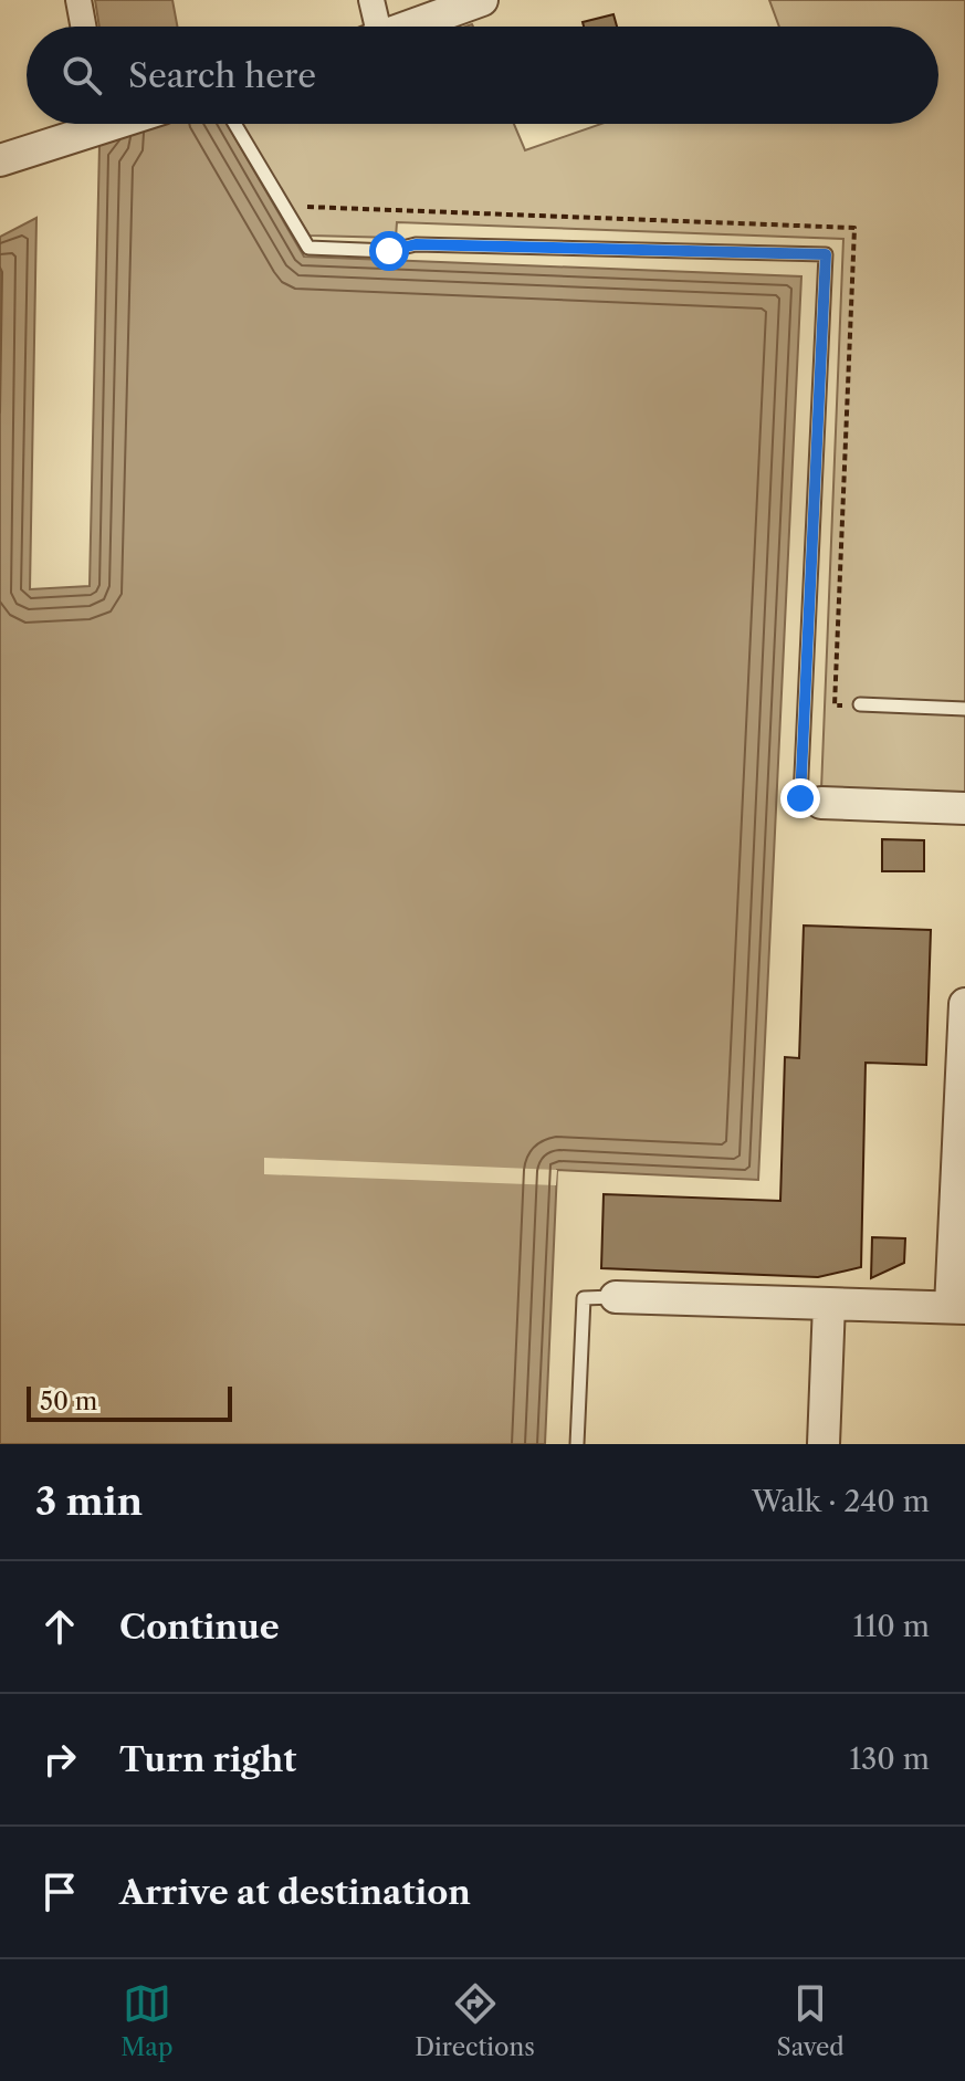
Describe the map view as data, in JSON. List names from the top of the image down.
{
  "scale_bar": "50 m",
  "page": {
    "search": "Search here",
    "scale": "50 m",
    "heading": ["3 min", "Walk · 240 m"],
    "list": [
      ["Continue", "110 m"],
      ["Turn right", "130 m"],
      "Arrive at destination"
    ],
    "nav": ["Map", "Directions", "Saved"]
  }
}
